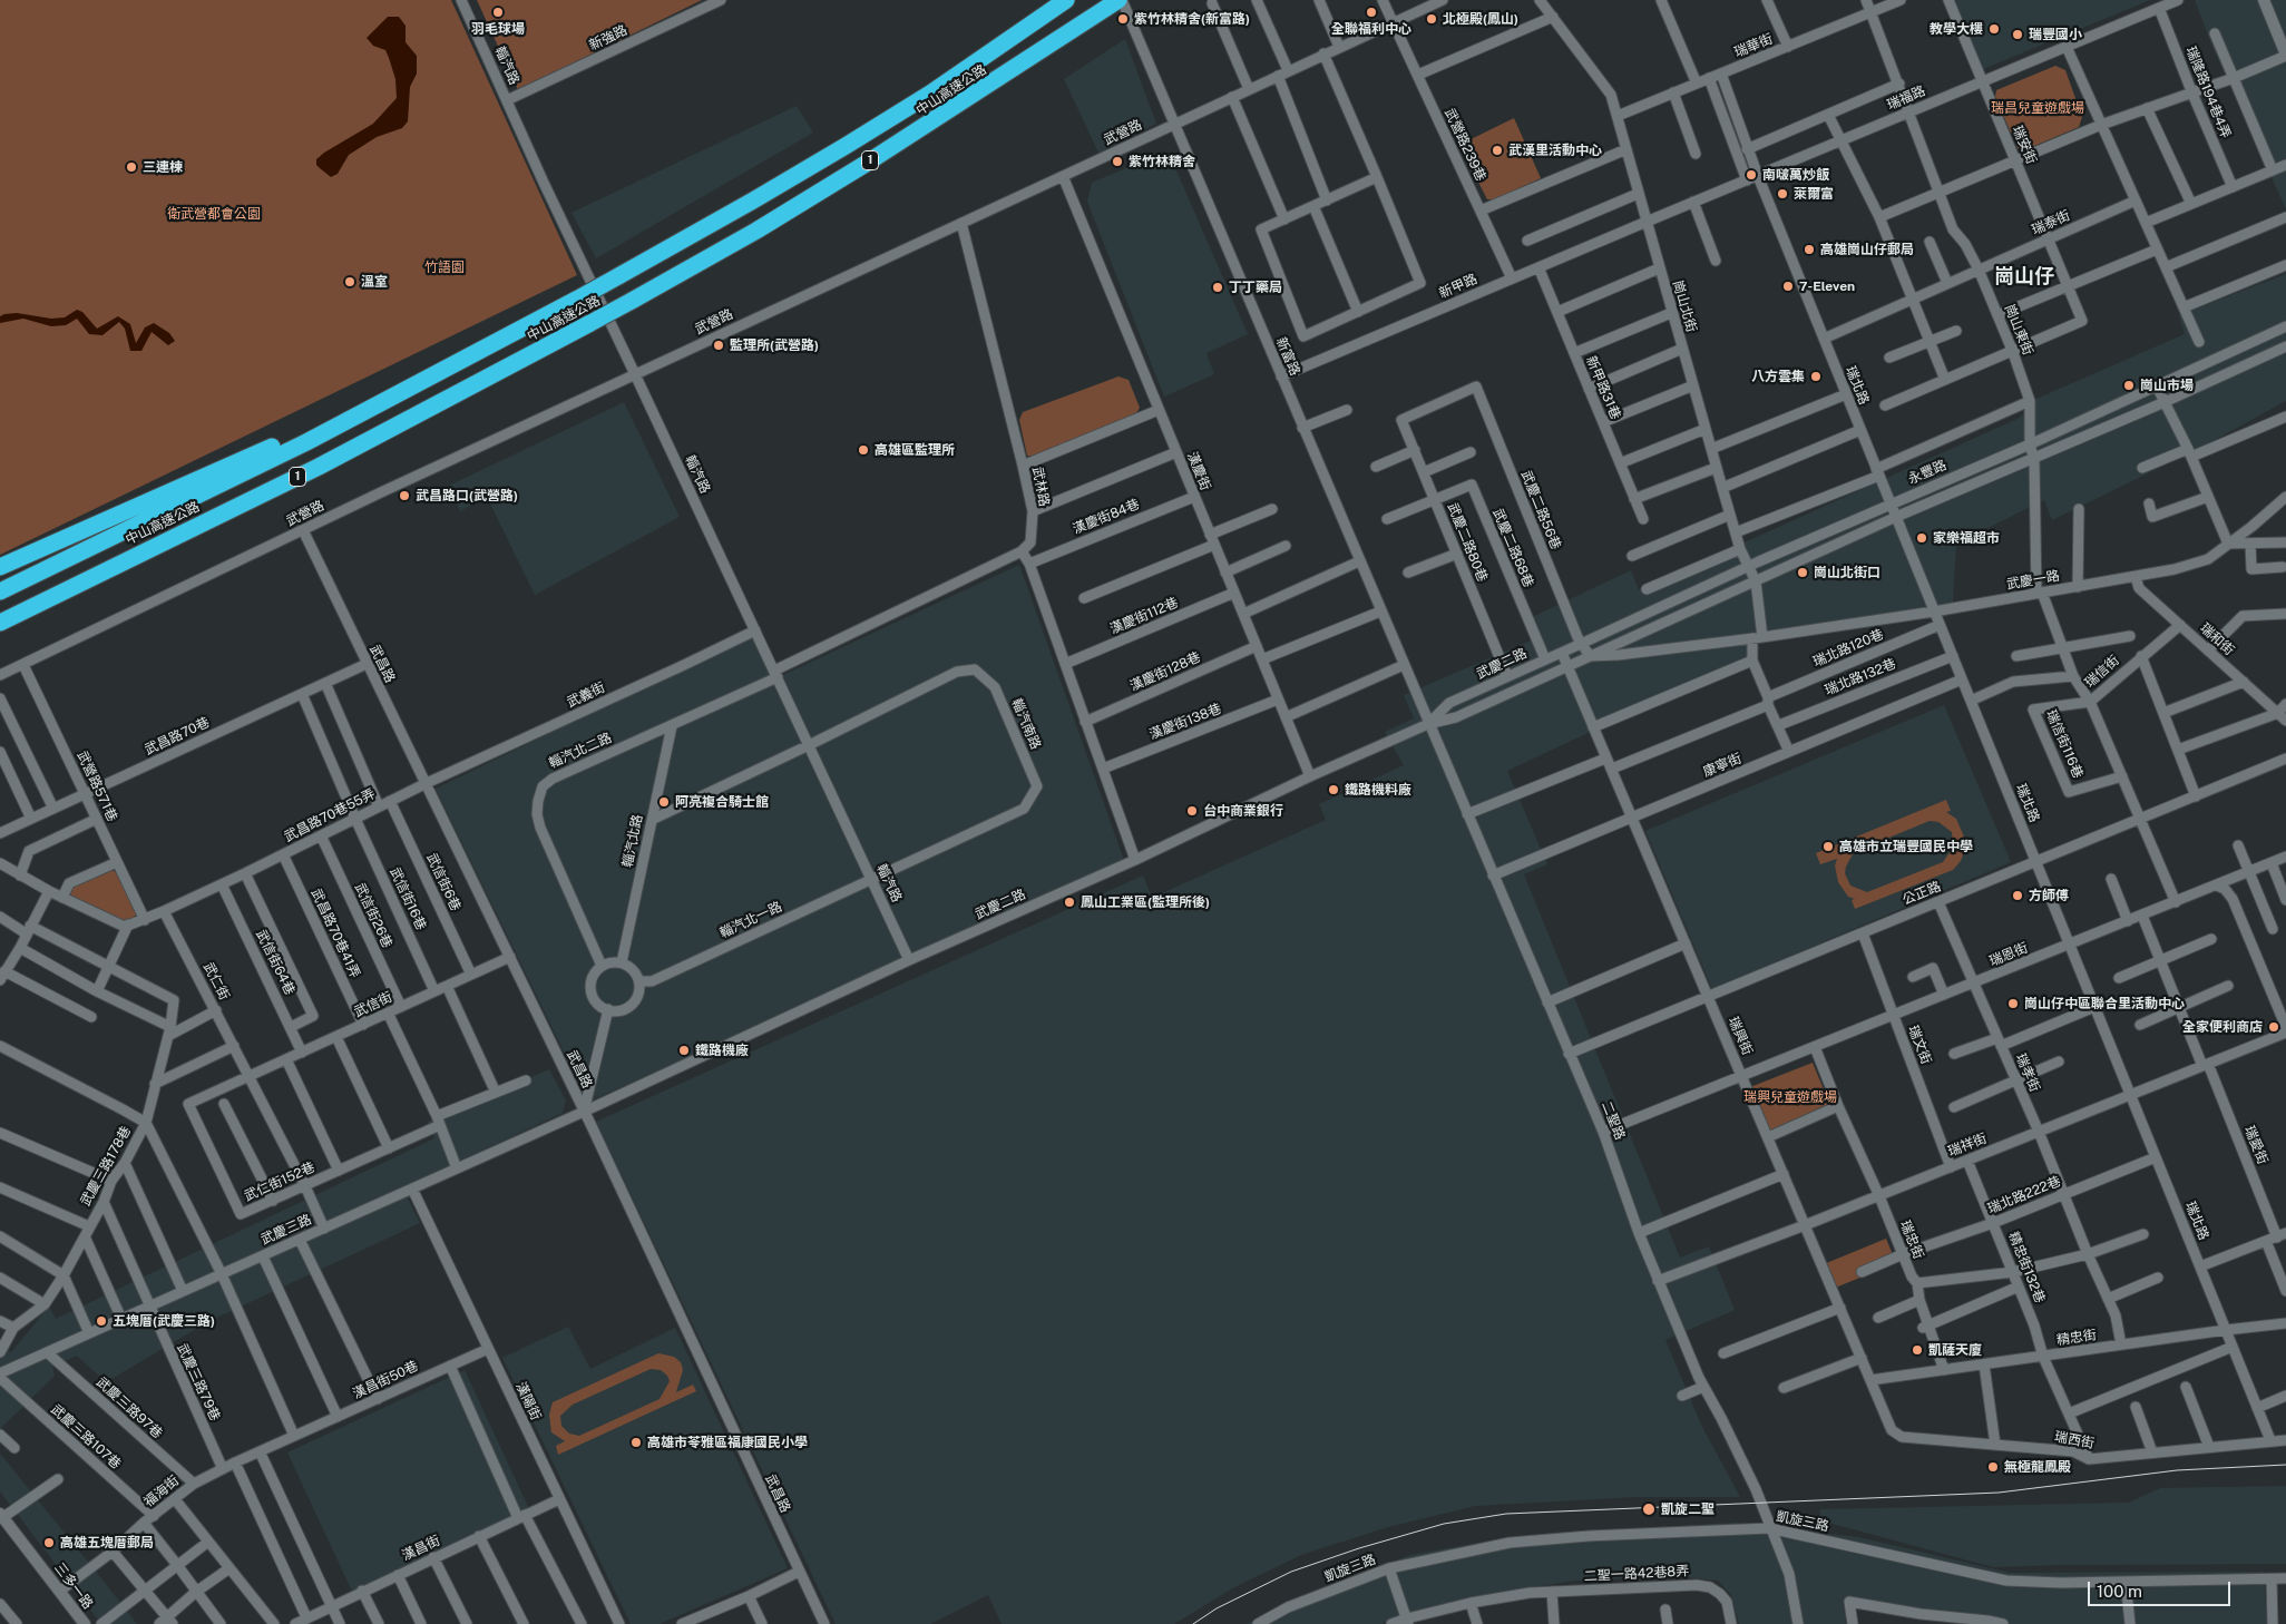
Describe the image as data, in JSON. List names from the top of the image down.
{
  "streets": {
    "highway": ["中山高速公路", "1"],
    "street": [
      "新強路",
      "瑞華街",
      "輜汽路",
      "瑞隆路194巷4弄",
      "瑞福路",
      "武營路",
      "武營路239巷",
      "瑞安街",
      "瑞泰街",
      "新甲路",
      "崗山北街",
      "崗山東街",
      "新富路",
      "瑞北路",
      "新甲路31巷",
      "漢慶街",
      "永豐路",
      "武林路",
      "武慶二路56巷",
      "漢慶街84巷",
      "武慶二路80巷",
      "武慶二路68巷",
      "武慶一路",
      "漢慶街112巷",
      "瑞和街",
      "瑞北路120巷",
      "武昌路",
      "武慶二路",
      "漢慶街128巷",
      "瑞信街",
      "瑞北路132巷",
      "武義街",
      "漢慶街138巷",
      "輜汽南路",
      "武昌路70巷",
      "瑞信街116巷",
      "輜汽北二路",
      "康寧街",
      "武營路571巷",
      "武昌路70巷55弄",
      "輜汽北路",
      "武信街6巷",
      "公正路",
      "武信街16巷",
      "武信街26巷",
      "輜汽北一路",
      "武昌路70巷41弄",
      "瑞恩街",
      "武信街64巷",
      "武仁街",
      "武信街",
      "瑞興街",
      "瑞文街",
      "瑞孝街",
      "二聖路",
      "瑞祥街",
      "瑞愛街",
      "武慶三路178巷",
      "武仁街152巷",
      "瑞北路222巷",
      "武慶三路",
      "瑞忠街",
      "精忠街132巷",
      "精忠街",
      "漢昌街50巷",
      "武慶三路79巷",
      "漢陽街",
      "武慶三路97巷",
      "武慶三路107巷",
      "瑞西街",
      "福海街",
      "凱旋三路",
      "漢昌街",
      "二聖一路42巷8弄",
      "三多一路"
    ]
  },
  "crossings": [
    ["新強路", "輜汽路"],
    ["瑞華街", "崗山北街"],
    ["瑞華街", "崗山東街"],
    ["瑞華街", "瑞北路"],
    ["輜汽路", "武營路"],
    ["輜汽路", "武慶二路"],
    ["輜汽路", "武義街"],
    ["輜汽路", "輜汽南路"],
    ["輜汽路", "輜汽北二路"],
    ["輜汽路", "輜汽北一路"],
    ["中山高速公路", "新富路"],
    ["瑞隆路194巷4弄", "瑞福路"],
    ["瑞福路", "瑞安街"],
    ["瑞福路", "新甲路"],
    ["瑞福路", "崗山北街"],
    ["瑞福路", "崗山東街"],
    ["瑞福路", "瑞北路"],
    ["武營路", "武營路239巷"],
    ["武營路", "新富路"],
    ["武營路", "漢慶街"],
    ["武營路", "武林路"],
    ["武營路", "武昌路"],
    ["武營路", "武營路571巷"],
    ["武營路239巷", "新甲路"],
    ["瑞安街", "瑞泰街"],
    ["瑞安街", "崗山東街"],
    ["瑞泰街", "崗山東街"],
    ["瑞泰街", "瑞北路"],
    ["新甲路", "崗山北街"],
    ["新甲路", "新富路"],
    ["新甲路", "新甲路31巷"],
    ["崗山北街", "永豐路"],
    ["崗山北街", "武慶一路"],
    ["崗山北街", "武慶二路"],
    ["崗山東街", "永豐路"],
    ["崗山東街", "武慶一路"],
    ["崗山東街", "瑞信街"],
    ["崗山東街", "瑞信街116巷"],
    ["新富路", "武慶二路"],
    ["新富路", "二聖路"],
    ["瑞北路", "永豐路"],
    ["瑞北路", "武慶一路"],
    ["瑞北路", "瑞北路120巷"],
    ["瑞北路", "瑞北路132巷"],
    ["瑞北路", "康寧街"],
    ["瑞北路", "公正路"],
    ["瑞北路", "瑞恩街"],
    ["瑞北路", "瑞祥街"],
    ["瑞北路", "瑞北路222巷"],
    ["瑞北路", "精忠街"],
    ["瑞北路", "瑞西街"],
    ["漢慶街", "漢慶街84巷"],
    ["漢慶街", "漢慶街112巷"],
    ["漢慶街", "武慶二路"],
    ["漢慶街", "漢慶街128巷"],
    ["漢慶街", "漢慶街138巷"],
    ["永豐路", "武慶二路56巷"],
    ["永豐路", "武慶二路"],
    ["武慶二路56巷", "武慶二路80巷"],
    ["武慶二路56巷", "武慶二路"],
    ["武慶二路80巷", "武慶二路68巷"],
    ["武慶二路80巷", "武慶二路"],
    ["武慶二路68巷", "武慶二路"],
    ["武慶一路", "瑞和街"],
    ["武慶一路", "武慶二路"],
    ["瑞和街", "瑞信街"],
    ["瑞北路120巷", "瑞興街"],
    ["武昌路", "武慶二路"],
    ["武昌路", "武義街"],
    ["武昌路", "武昌路70巷"],
    ["武昌路", "武昌路70巷55弄"],
    ["武昌路", "武信街"],
    ["武昌路", "武慶三路"],
    ["武慶二路", "瑞興街"],
    ["武慶二路", "二聖路"],
    ["武慶二路", "武慶三路"],
    ["瑞信街", "瑞信街116巷"],
    ["瑞信街", "公正路"],
    ["瑞信街", "瑞恩街"],
    ["武義街", "武昌路70巷55弄"],
    ["輜汽南路", "輜汽北一路"],
    ["武昌路70巷", "武營路571巷"],
    ["武昌路70巷", "武信街16巷"],
    ["輜汽北二路", "輜汽北路"],
    ["輜汽北二路", "輜汽北一路"],
    ["康寧街", "瑞興街"],
    ["康寧街", "二聖路"],
    ["武昌路70巷55弄", "武信街6巷"],
    ["武昌路70巷55弄", "武信街16巷"],
    ["武昌路70巷55弄", "武信街26巷"],
    ["武昌路70巷55弄", "武昌路70巷41弄"],
    ["武昌路70巷55弄", "武信街64巷"],
    ["武昌路70巷55弄", "武仁街"],
    ["輜汽北路", "輜汽北一路"],
    ["武信街6巷", "武信街"],
    ["公正路", "瑞興街"],
    ["公正路", "瑞文街"],
    ["公正路", "瑞孝街"],
    ["公正路", "二聖路"],
    ["武信街16巷", "武信街"],
    ["武信街26巷", "武信街"],
    ["武昌路70巷41弄", "武信街"],
    ["瑞恩街", "瑞興街"],
    ["瑞恩街", "瑞文街"],
    ["瑞恩街", "瑞孝街"],
    ["瑞恩街", "二聖路"],
    ["瑞恩街", "瑞愛街"],
    ["瑞恩街", "瑞忠街"],
    ["武信街64巷", "武信街"],
    ["武仁街", "武信街"],
    ["武仁街", "武仁街152巷"],
    ["武仁街", "武慶三路"],
    ["武信街", "武仁街152巷"],
    ["瑞興街", "瑞祥街"],
    ["瑞興街", "精忠街"],
    ["瑞興街", "瑞西街"],
    ["瑞文街", "瑞祥街"],
    ["瑞孝街", "瑞祥街"],
    ["瑞孝街", "瑞北路222巷"],
    ["瑞孝街", "精忠街"],
    ["二聖路", "瑞祥街"],
    ["二聖路", "凱旋三路"],
    ["瑞祥街", "瑞愛街"],
    ["瑞祥街", "瑞忠街"],
    ["瑞祥街", "精忠街132巷"],
    ["武慶三路178巷", "武慶三路79巷"],
    ["瑞北路222巷", "瑞忠街"],
    ["瑞北路222巷", "精忠街132巷"],
    ["武慶三路", "武慶三路79巷"],
    ["武慶三路", "漢陽街"],
    ["武慶三路", "武慶三路97巷"],
    ["武慶三路", "武慶三路107巷"],
    ["瑞忠街", "精忠街"],
    ["精忠街132巷", "精忠街"],
    ["精忠街132巷", "瑞西街"],
    ["漢昌街50巷", "漢陽街"],
    ["漢昌街50巷", "福海街"],
    ["武慶三路79巷", "福海街"],
    ["漢陽街", "漢昌街"],
    ["武慶三路97巷", "福海街"],
    ["武慶三路107巷", "福海街"],
    ["福海街", "三多一路"]
  ],
  "districts": ["崗山仔"],
  "parks": [
    "瑞昌兒童遊戲場",
    "衛武營都會公園",
    "竹語園",
    "瑞興兒童遊戲場"
  ],
  "places": [
    "羽毛球場",
    "全聯福利中心",
    "紫竹林精舍(新富路)",
    "北極殿(鳳山)",
    "教學大樓",
    "瑞豐國小",
    "武漢里活動中心",
    "紫竹林精舍",
    "三連棟",
    "南啵萬炒飯",
    "萊爾富",
    "高雄崗山仔郵局",
    "溫室",
    "7-Eleven",
    "丁丁藥局",
    "監理所(武營路)",
    "八方雲集",
    "崗山市場",
    "高雄區監理所",
    "武昌路口(武營路)",
    "家樂福超市",
    "崗山北街口",
    "鐵路機料廠",
    "阿亮複合騎士館",
    "台中商業銀行",
    "高雄市立瑞豐國民中學",
    "方師傅",
    "鳳山工業區(監理所後)",
    "崗山仔中區聯合里活動中心",
    "全家便利商店",
    "鐵路機廠",
    "五塊厝(武慶三路)",
    "凱薩天廈",
    "高雄市苓雅區福康國民小學",
    "無極龍鳳殿",
    "凱旋二聖",
    "高雄五塊厝郵局"
  ],
  "scale_bar": "100 m"
}
